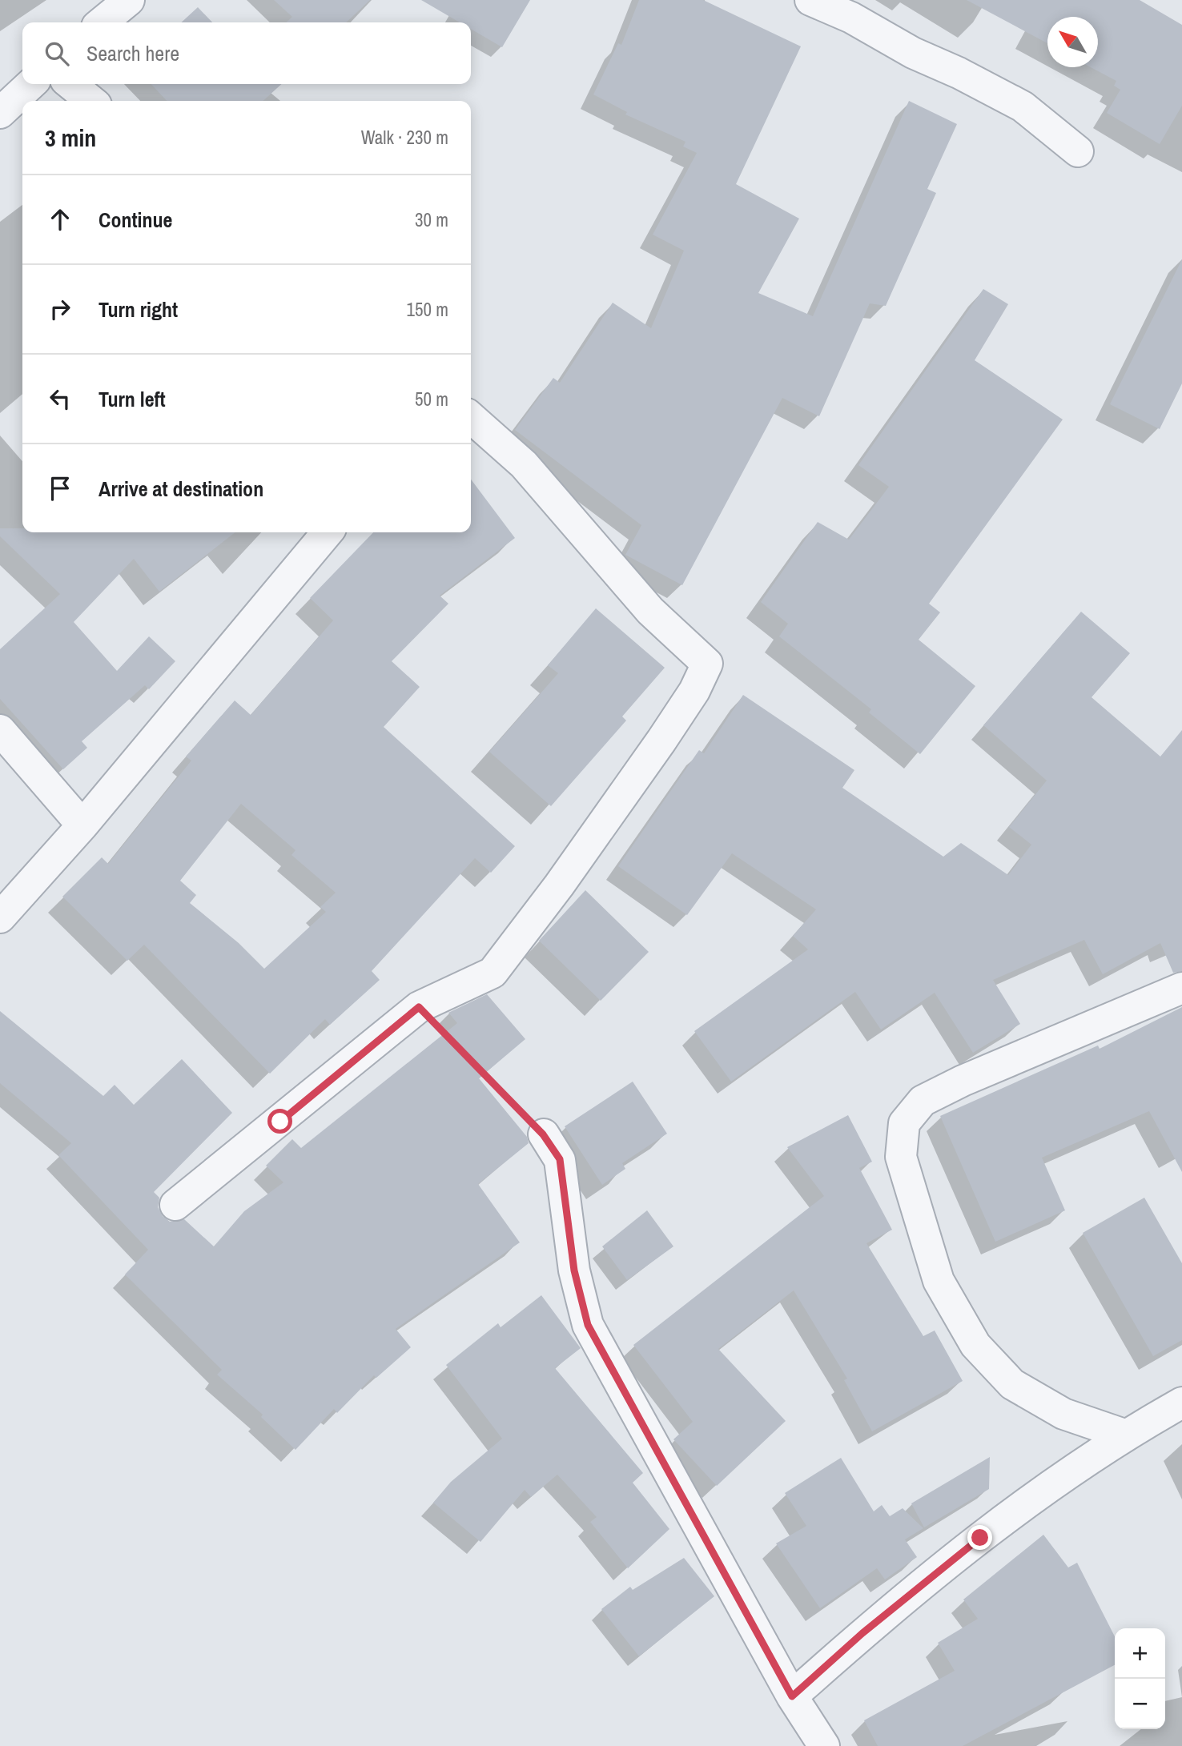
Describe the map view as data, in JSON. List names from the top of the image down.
{
  "north": "top left",
  "page": {
    "search": "Search here",
    "heading": ["3 min", "Walk · 230 m"],
    "list": [
      ["Continue", "30 m"],
      ["Turn right", "150 m"],
      ["Turn left", "50 m"],
      "Arrive at destination"
    ],
    "map_buttons": ["+", "−"]
  }
}
